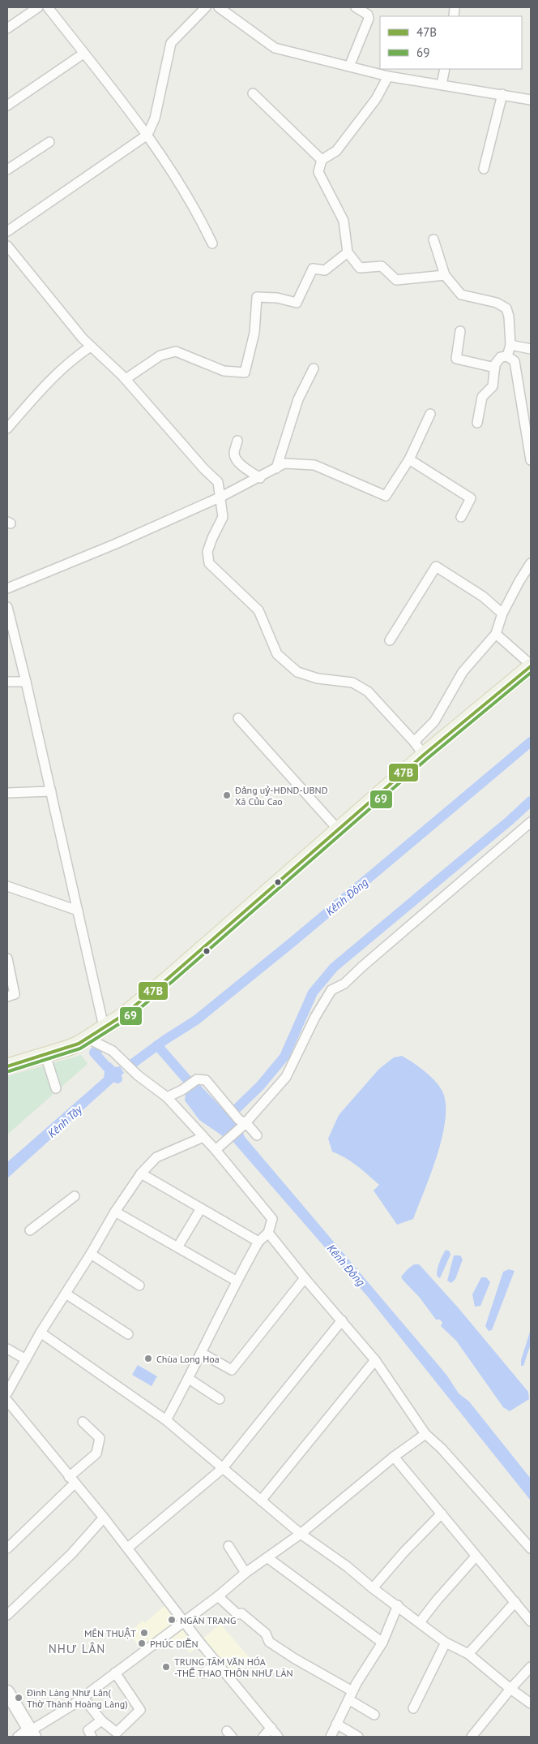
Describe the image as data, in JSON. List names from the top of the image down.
{
  "districts": ["NHƯ LÂN"],
  "water": ["Kênh Đông", "Kênh Tây"],
  "places": [
    "Đảng uỷ-HĐND-UBND Xã Củu Cao",
    "Chùa Long Hoa",
    "NGÂN TRANG",
    "MẾN THUẬT",
    "PHÚC DIỄN",
    "TRUNG TÂM VĂN HÓA -THỂ THAO THÔN NHƯ LÂN",
    "Đình Làng Như Lân( Thờ Thành Hoàng Làng)"
  ],
  "lines": ["transit line 47B", "transit line 69"],
  "legend": ["47B", "69"]
}
